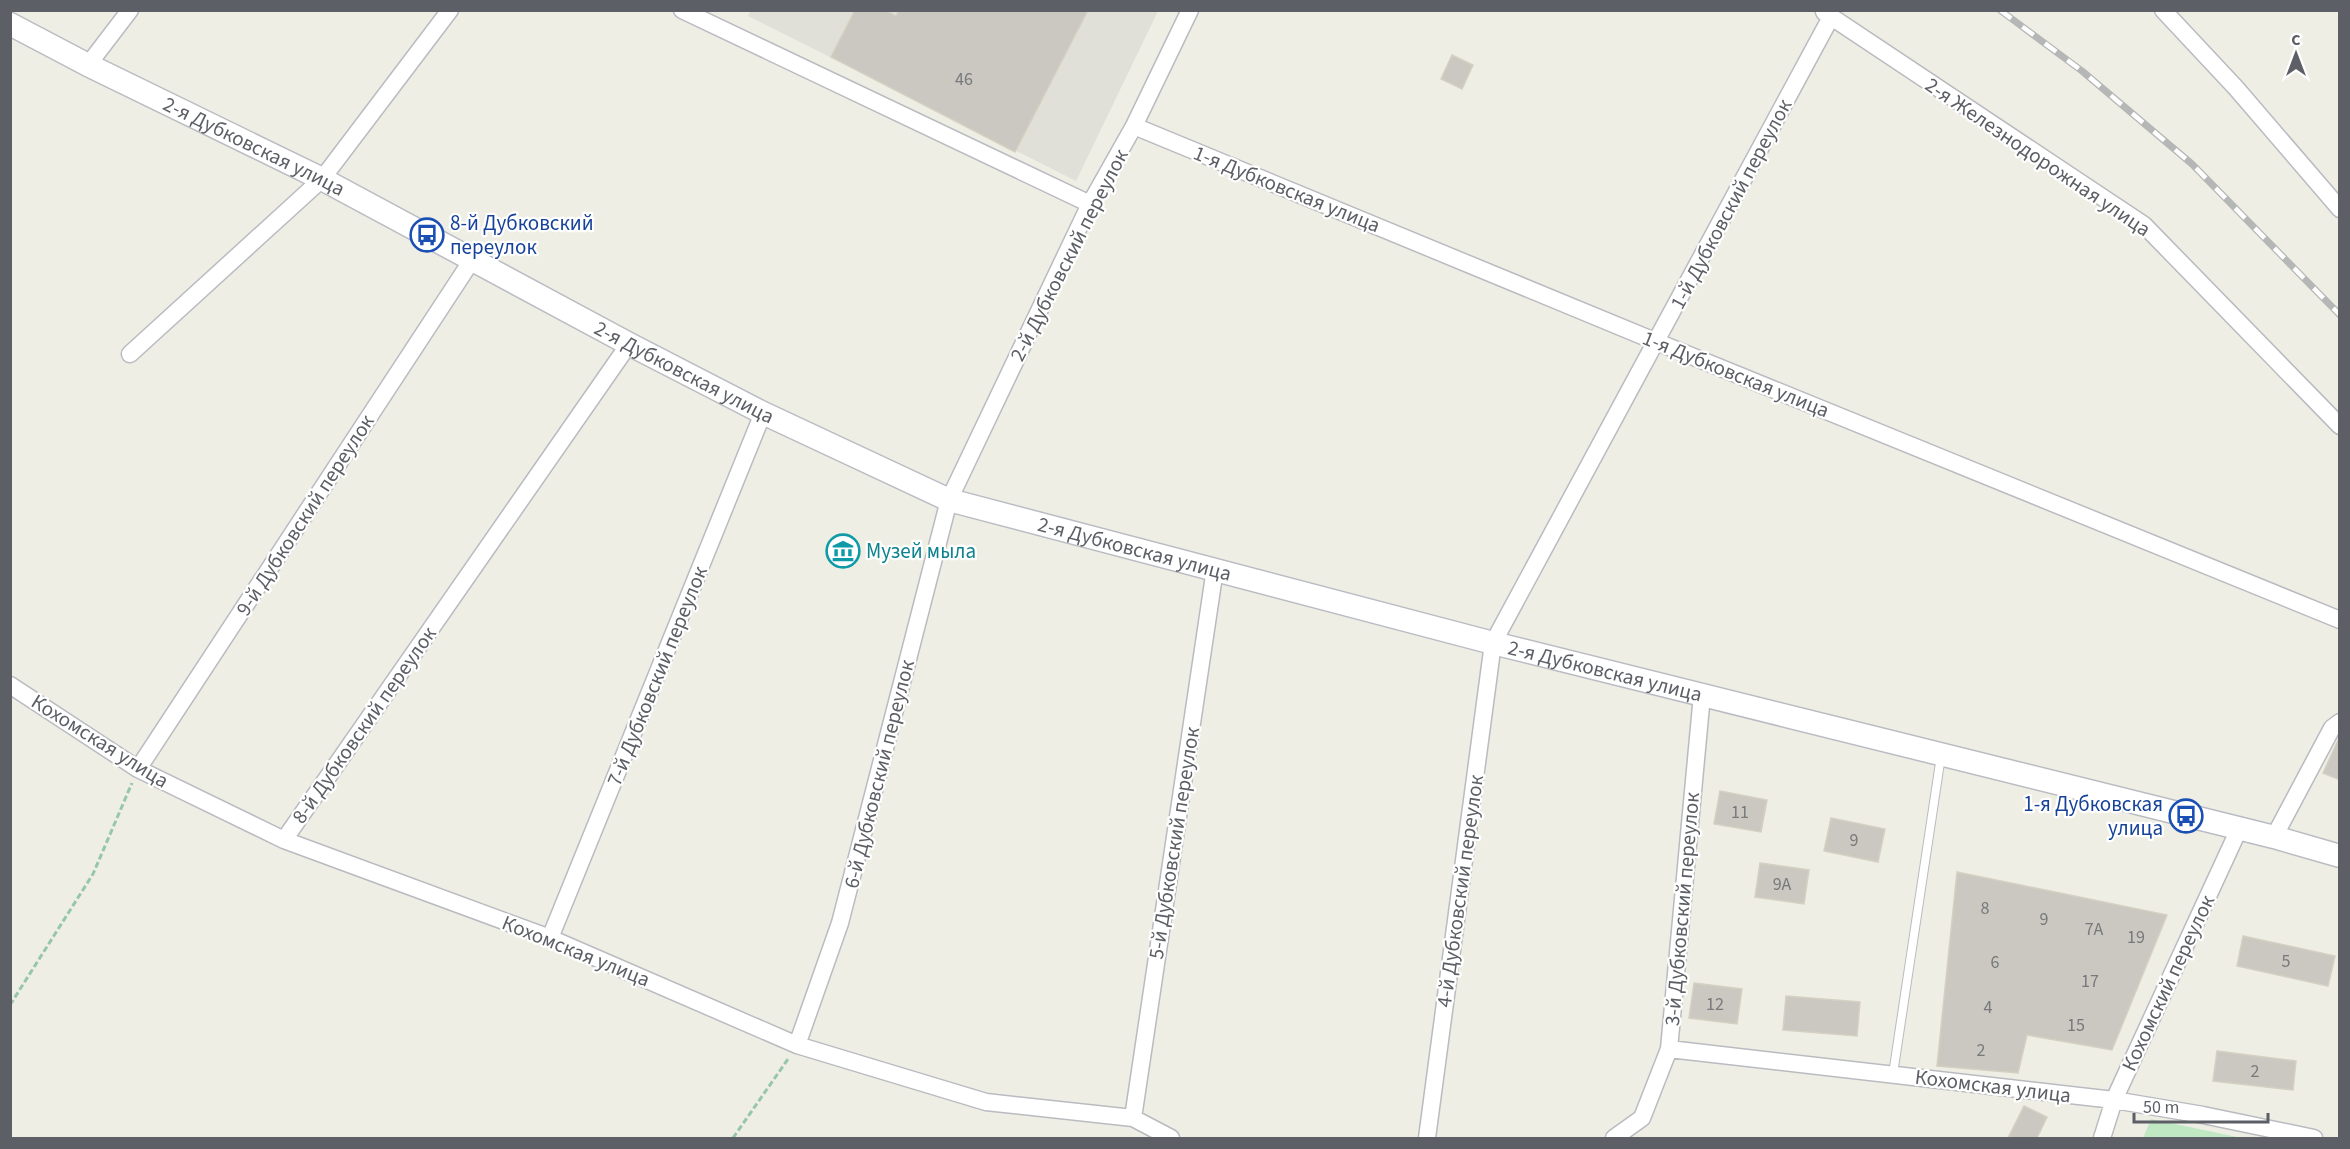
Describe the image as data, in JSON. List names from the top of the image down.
{
  "streets": {
    "main road": ["2-я Дубковская улица"],
    "street": [
      "2-я Железнодорожная улица",
      "1-я Дубковская улица",
      "1-й Дубковский переулок",
      "2-й Дубковский переулок",
      "9-й Дубковский переулок",
      "7-й Дубковский переулок",
      "8-й Дубковский переулок",
      "Кохомская улица",
      "6-й Дубковский переулок",
      "5-й Дубковский переулок",
      "4-й Дубковский переулок",
      "3-й Дубковский переулок",
      "Кохомский переулок"
    ]
  },
  "crossings": [
    ["2-я Дубковская улица", "1-й Дубковский переулок"],
    ["2-я Дубковская улица", "2-й Дубковский переулок"],
    ["2-я Дубковская улица", "9-й Дубковский переулок"],
    ["2-я Дубковская улица", "7-й Дубковский переулок"],
    ["2-я Дубковская улица", "8-й Дубковский переулок"],
    ["2-я Дубковская улица", "6-й Дубковский переулок"],
    ["2-я Дубковская улица", "5-й Дубковский переулок"],
    ["2-я Дубковская улица", "4-й Дубковский переулок"],
    ["2-я Дубковская улица", "3-й Дубковский переулок"],
    ["2-я Дубковская улица", "Кохомский переулок"],
    ["2-я Железнодорожная улица", "1-й Дубковский переулок"],
    ["1-я Дубковская улица", "1-й Дубковский переулок"],
    ["1-я Дубковская улица", "2-й Дубковский переулок"],
    ["1-й Дубковский переулок", "4-й Дубковский переулок"],
    ["2-й Дубковский переулок", "6-й Дубковский переулок"],
    ["9-й Дубковский переулок", "Кохомская улица"],
    ["7-й Дубковский переулок", "Кохомская улица"],
    ["8-й Дубковский переулок", "Кохомская улица"],
    ["Кохомская улица", "6-й Дубковский переулок"],
    ["Кохомская улица", "5-й Дубковский переулок"],
    ["Кохомская улица", "3-й Дубковский переулок"],
    ["Кохомская улица", "Кохомский переулок"]
  ],
  "places": {
    "bus stop": ["8-й Дубковский переулок", "1-я Дубковская улица"],
    "museum": ["Музей мыла"]
  },
  "house_numbers": [
    "46",
    "11",
    "9",
    "9А",
    "8",
    "9",
    "7А",
    "19",
    "5",
    "6",
    "17",
    "12",
    "4",
    "15",
    "2",
    "2"
  ],
  "scale_bar": "50 m",
  "north": "top"
}
